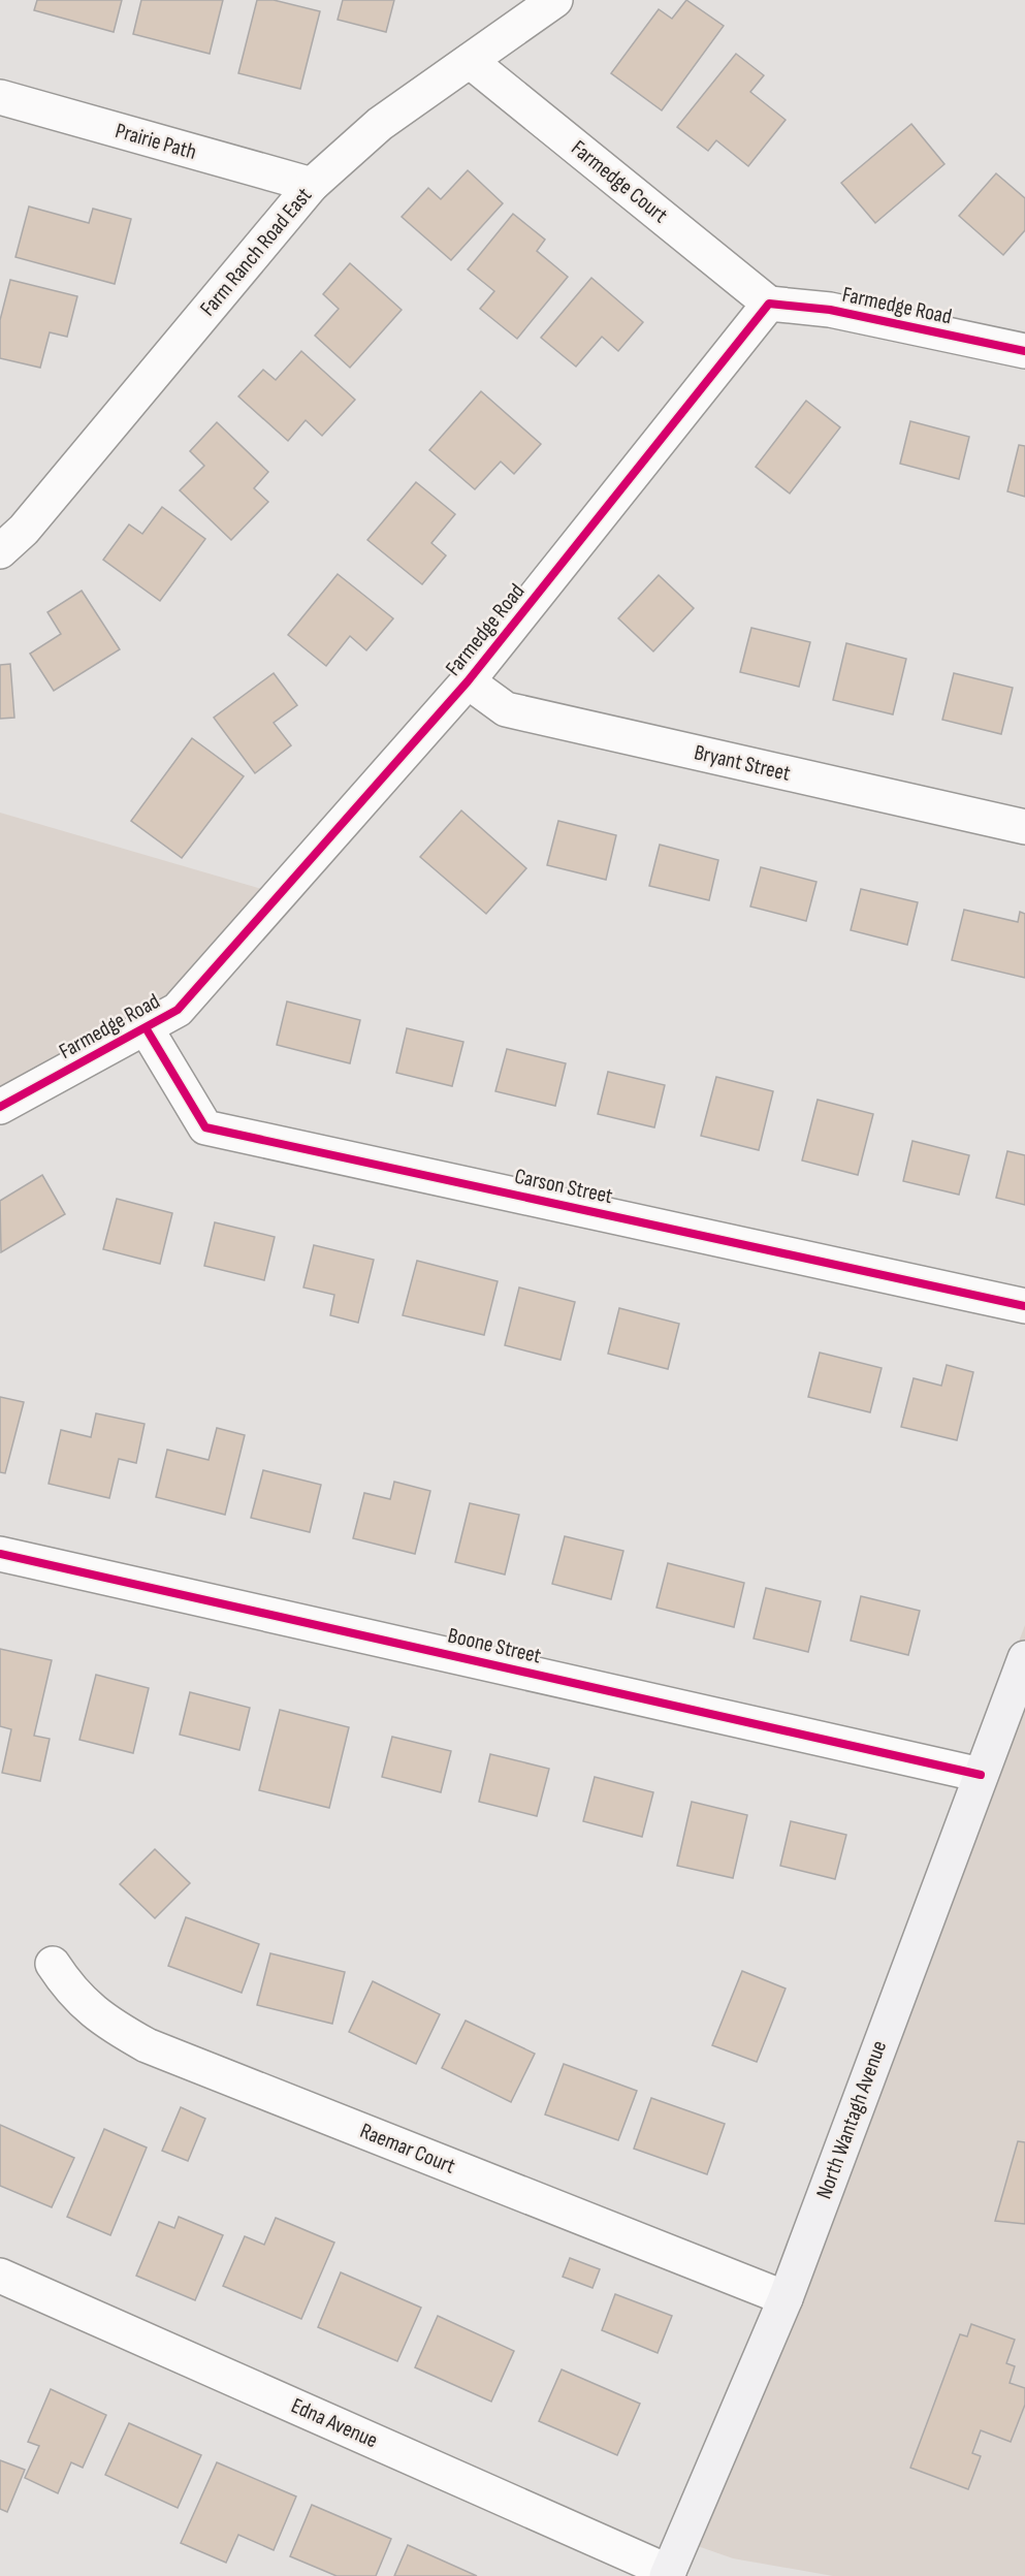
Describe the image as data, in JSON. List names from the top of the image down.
{
  "streets": {
    "main road": ["North Wantagh Avenue"],
    "street": [
      "Prairie Path",
      "Farmedge Court",
      "Farm Ranch Road East",
      "Farmedge Road",
      "Bryant Street",
      "Carson Street",
      "Boone Street",
      "Raemar Court",
      "Edna Avenue"
    ]
  },
  "crossings": [
    ["Prairie Path", "Farm Ranch Road East"],
    ["Farmedge Court", "Farm Ranch Road East"],
    ["Farmedge Court", "Farmedge Road"],
    ["Farmedge Road", "Bryant Street"],
    ["Farmedge Road", "Carson Street"],
    ["Boone Street", "North Wantagh Avenue"],
    ["North Wantagh Avenue", "Raemar Court"],
    ["North Wantagh Avenue", "Edna Avenue"]
  ]
}
